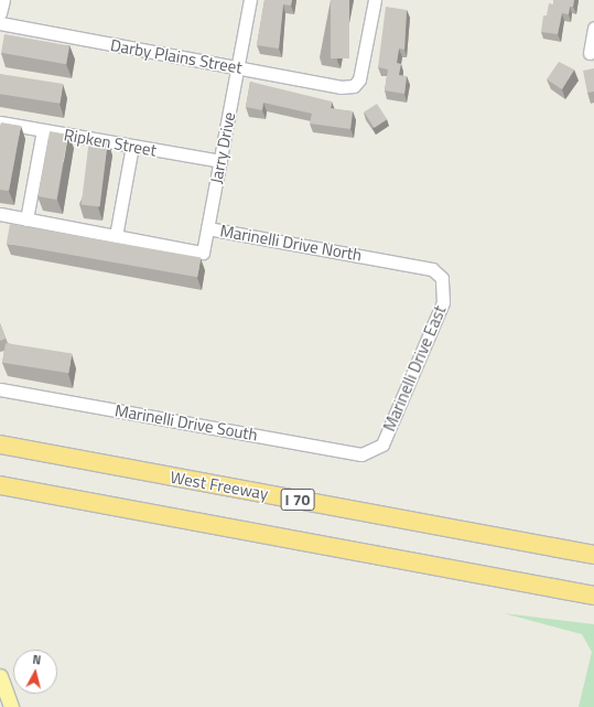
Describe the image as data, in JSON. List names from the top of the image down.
{
  "streets": {
    "highway": ["West Freeway", "I 70"],
    "street": [
      "Darby Plains Street",
      "Ripken Street",
      "Jarry Drive",
      "Marinelli Drive North",
      "Marinelli Drive East",
      "Marinelli Drive South"
    ]
  },
  "crossings": [
    ["Darby Plains Street", "Jarry Drive"],
    ["Ripken Street", "Jarry Drive"],
    ["Jarry Drive", "Marinelli Drive North"],
    ["Marinelli Drive North", "Marinelli Drive East"],
    ["Marinelli Drive East", "Marinelli Drive South"]
  ],
  "north": "top"
}
